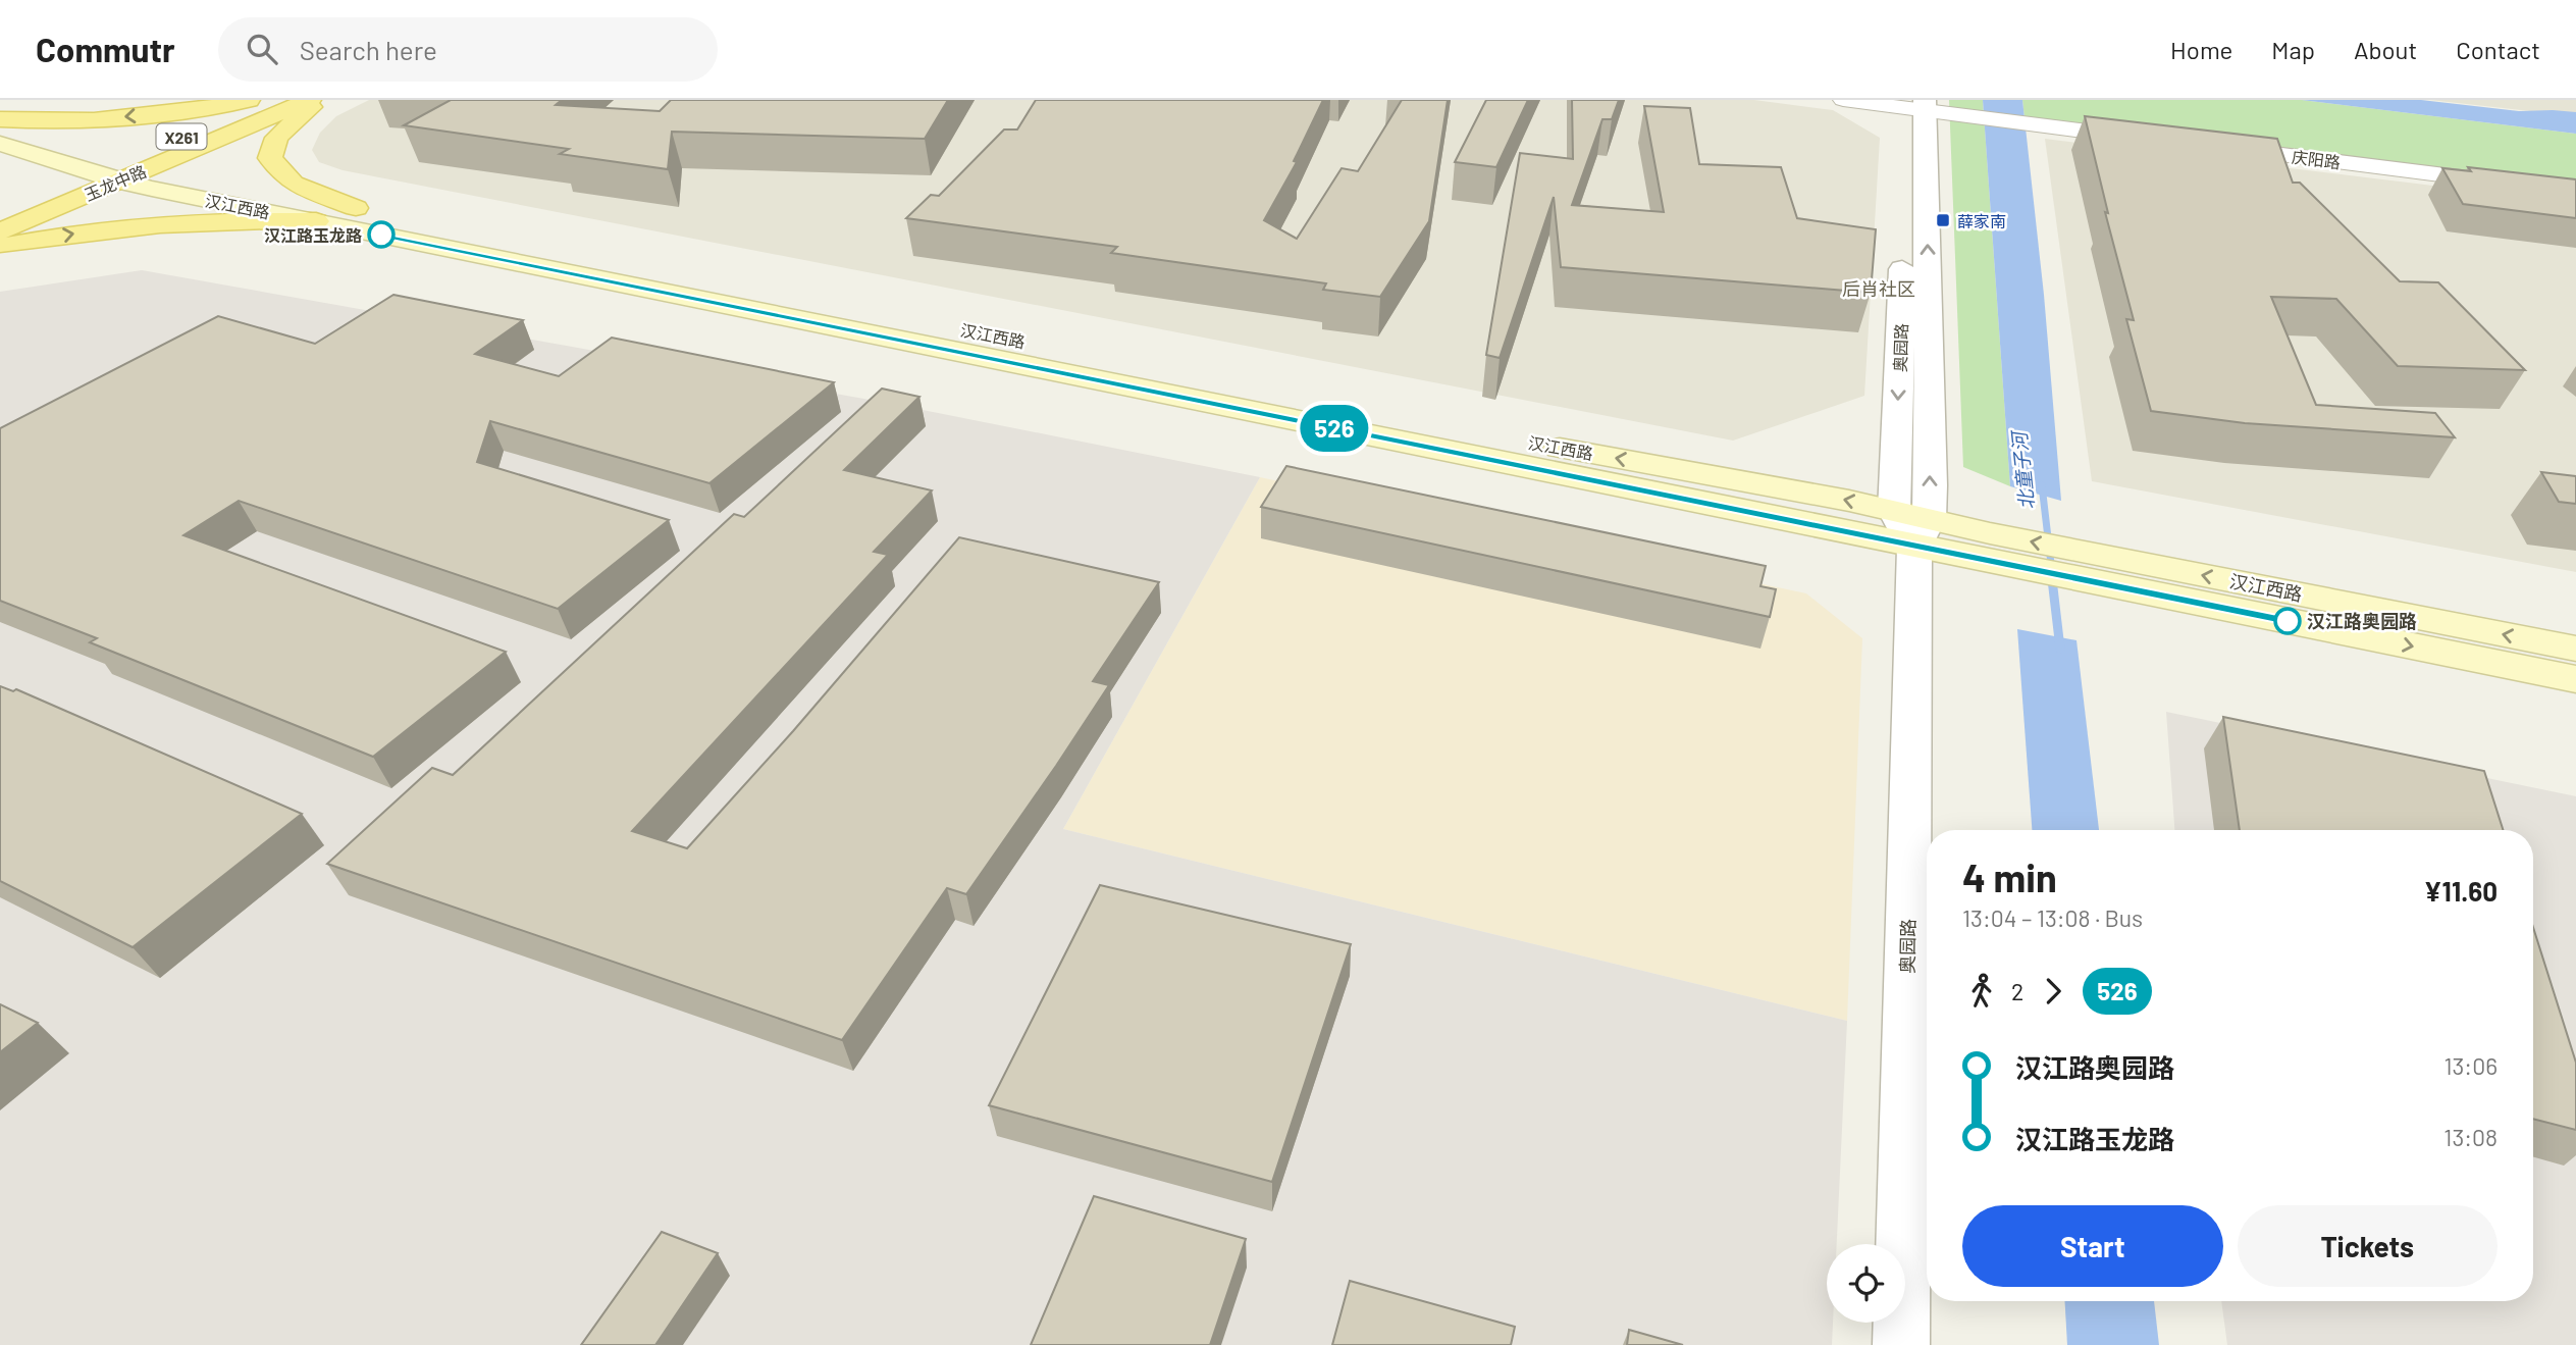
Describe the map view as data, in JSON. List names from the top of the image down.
{
  "streets": {
    "main road": ["X261", "玉龙中路", "汉江西路"],
    "street": ["庆阳路", "奥园路"]
  },
  "crossings": [
    ["玉龙中路", "汉江西路"],
    ["汉江西路", "奥园路"]
  ],
  "districts": ["后肖社区"],
  "water": ["北童子河"],
  "places": {
    "transit": ["薛家南"],
    "other": ["汉江路玉龙路", "汉江路奥园路"]
  },
  "lines": ["bus line 526"],
  "page": {
    "header": "Commutr",
    "search": "Search here",
    "nav": [
      "Home",
      "Map",
      "About",
      "Contact"
    ],
    "on_map": "526",
    "heading": ["4 min", "13:04 – 13:08 · Bus", "¥11.60"],
    "legs": ["2", "526"],
    "list": [
      {
        "name": "汉江路奥园路",
        "value": "13:06"
      },
      {
        "name": "汉江路玉龙路",
        "value": "13:08"
      }
    ],
    "buttons": ["Start", "Tickets"]
  }
}
